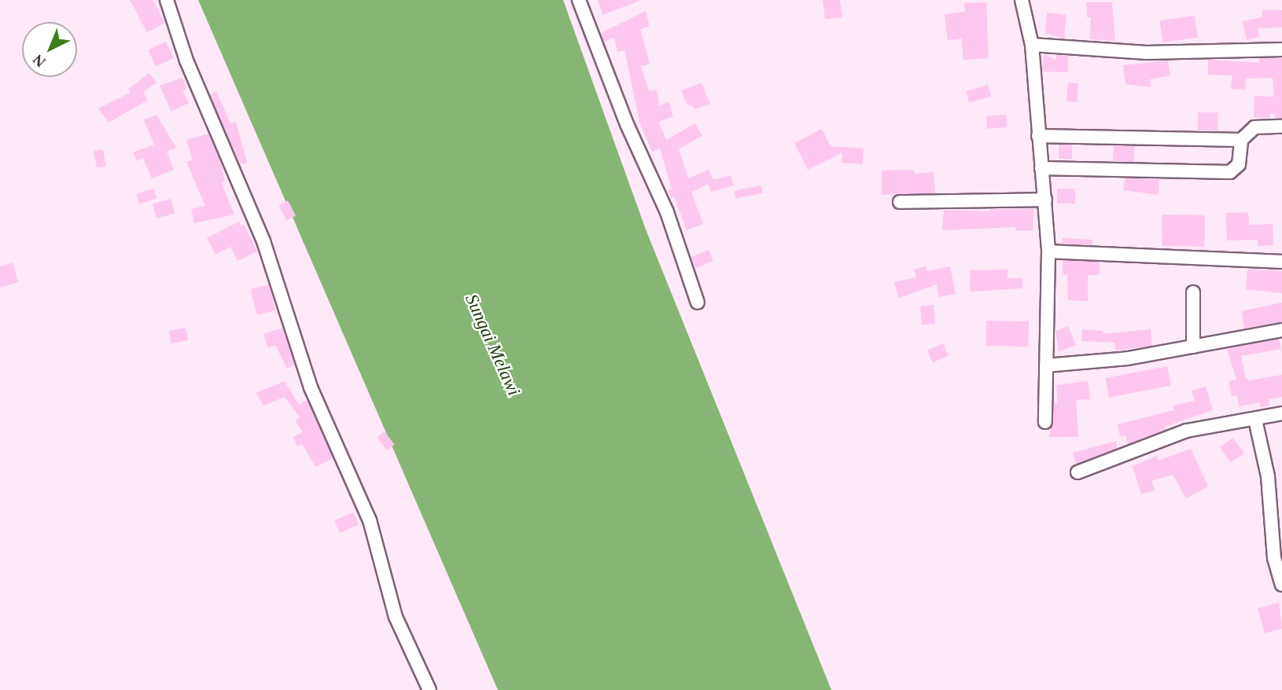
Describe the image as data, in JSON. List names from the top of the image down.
{
  "water": ["Sungai Melawi"],
  "north": "bottom left"
}
